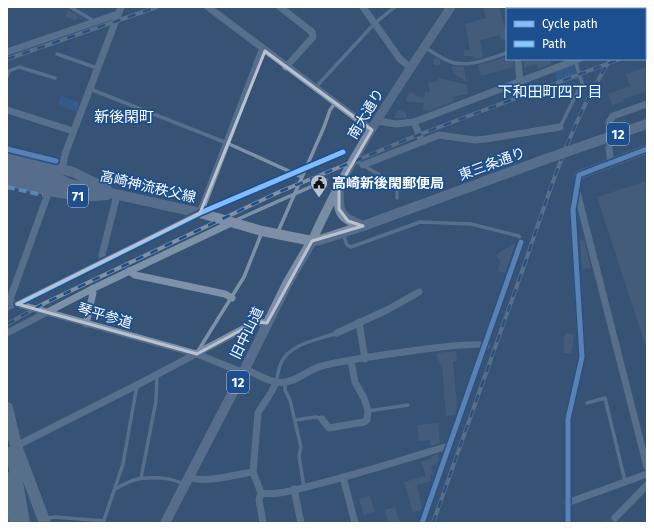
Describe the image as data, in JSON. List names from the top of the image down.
{
  "streets": {
    "main road": [
      "南大通り",
      "12",
      "東三条通り",
      "高崎神流秩父線",
      "71",
      "旧中山道"
    ],
    "street": ["琴平参道"]
  },
  "crossings": [
    ["南大通り", "東三条通り"],
    ["南大通り", "高崎神流秩父線"],
    ["南大通り", "旧中山道"],
    ["東三条通り", "高崎神流秩父線"],
    ["東三条通り", "旧中山道"],
    ["高崎神流秩父線", "71"],
    ["高崎神流秩父線", "旧中山道"],
    ["琴平参道", "旧中山道"]
  ],
  "districts": ["下和田町四丁目", "新後閑町"],
  "places": {
    "public building": ["高崎新後閑郵便局"]
  },
  "legend": ["Cycle path", "Path"]
}
